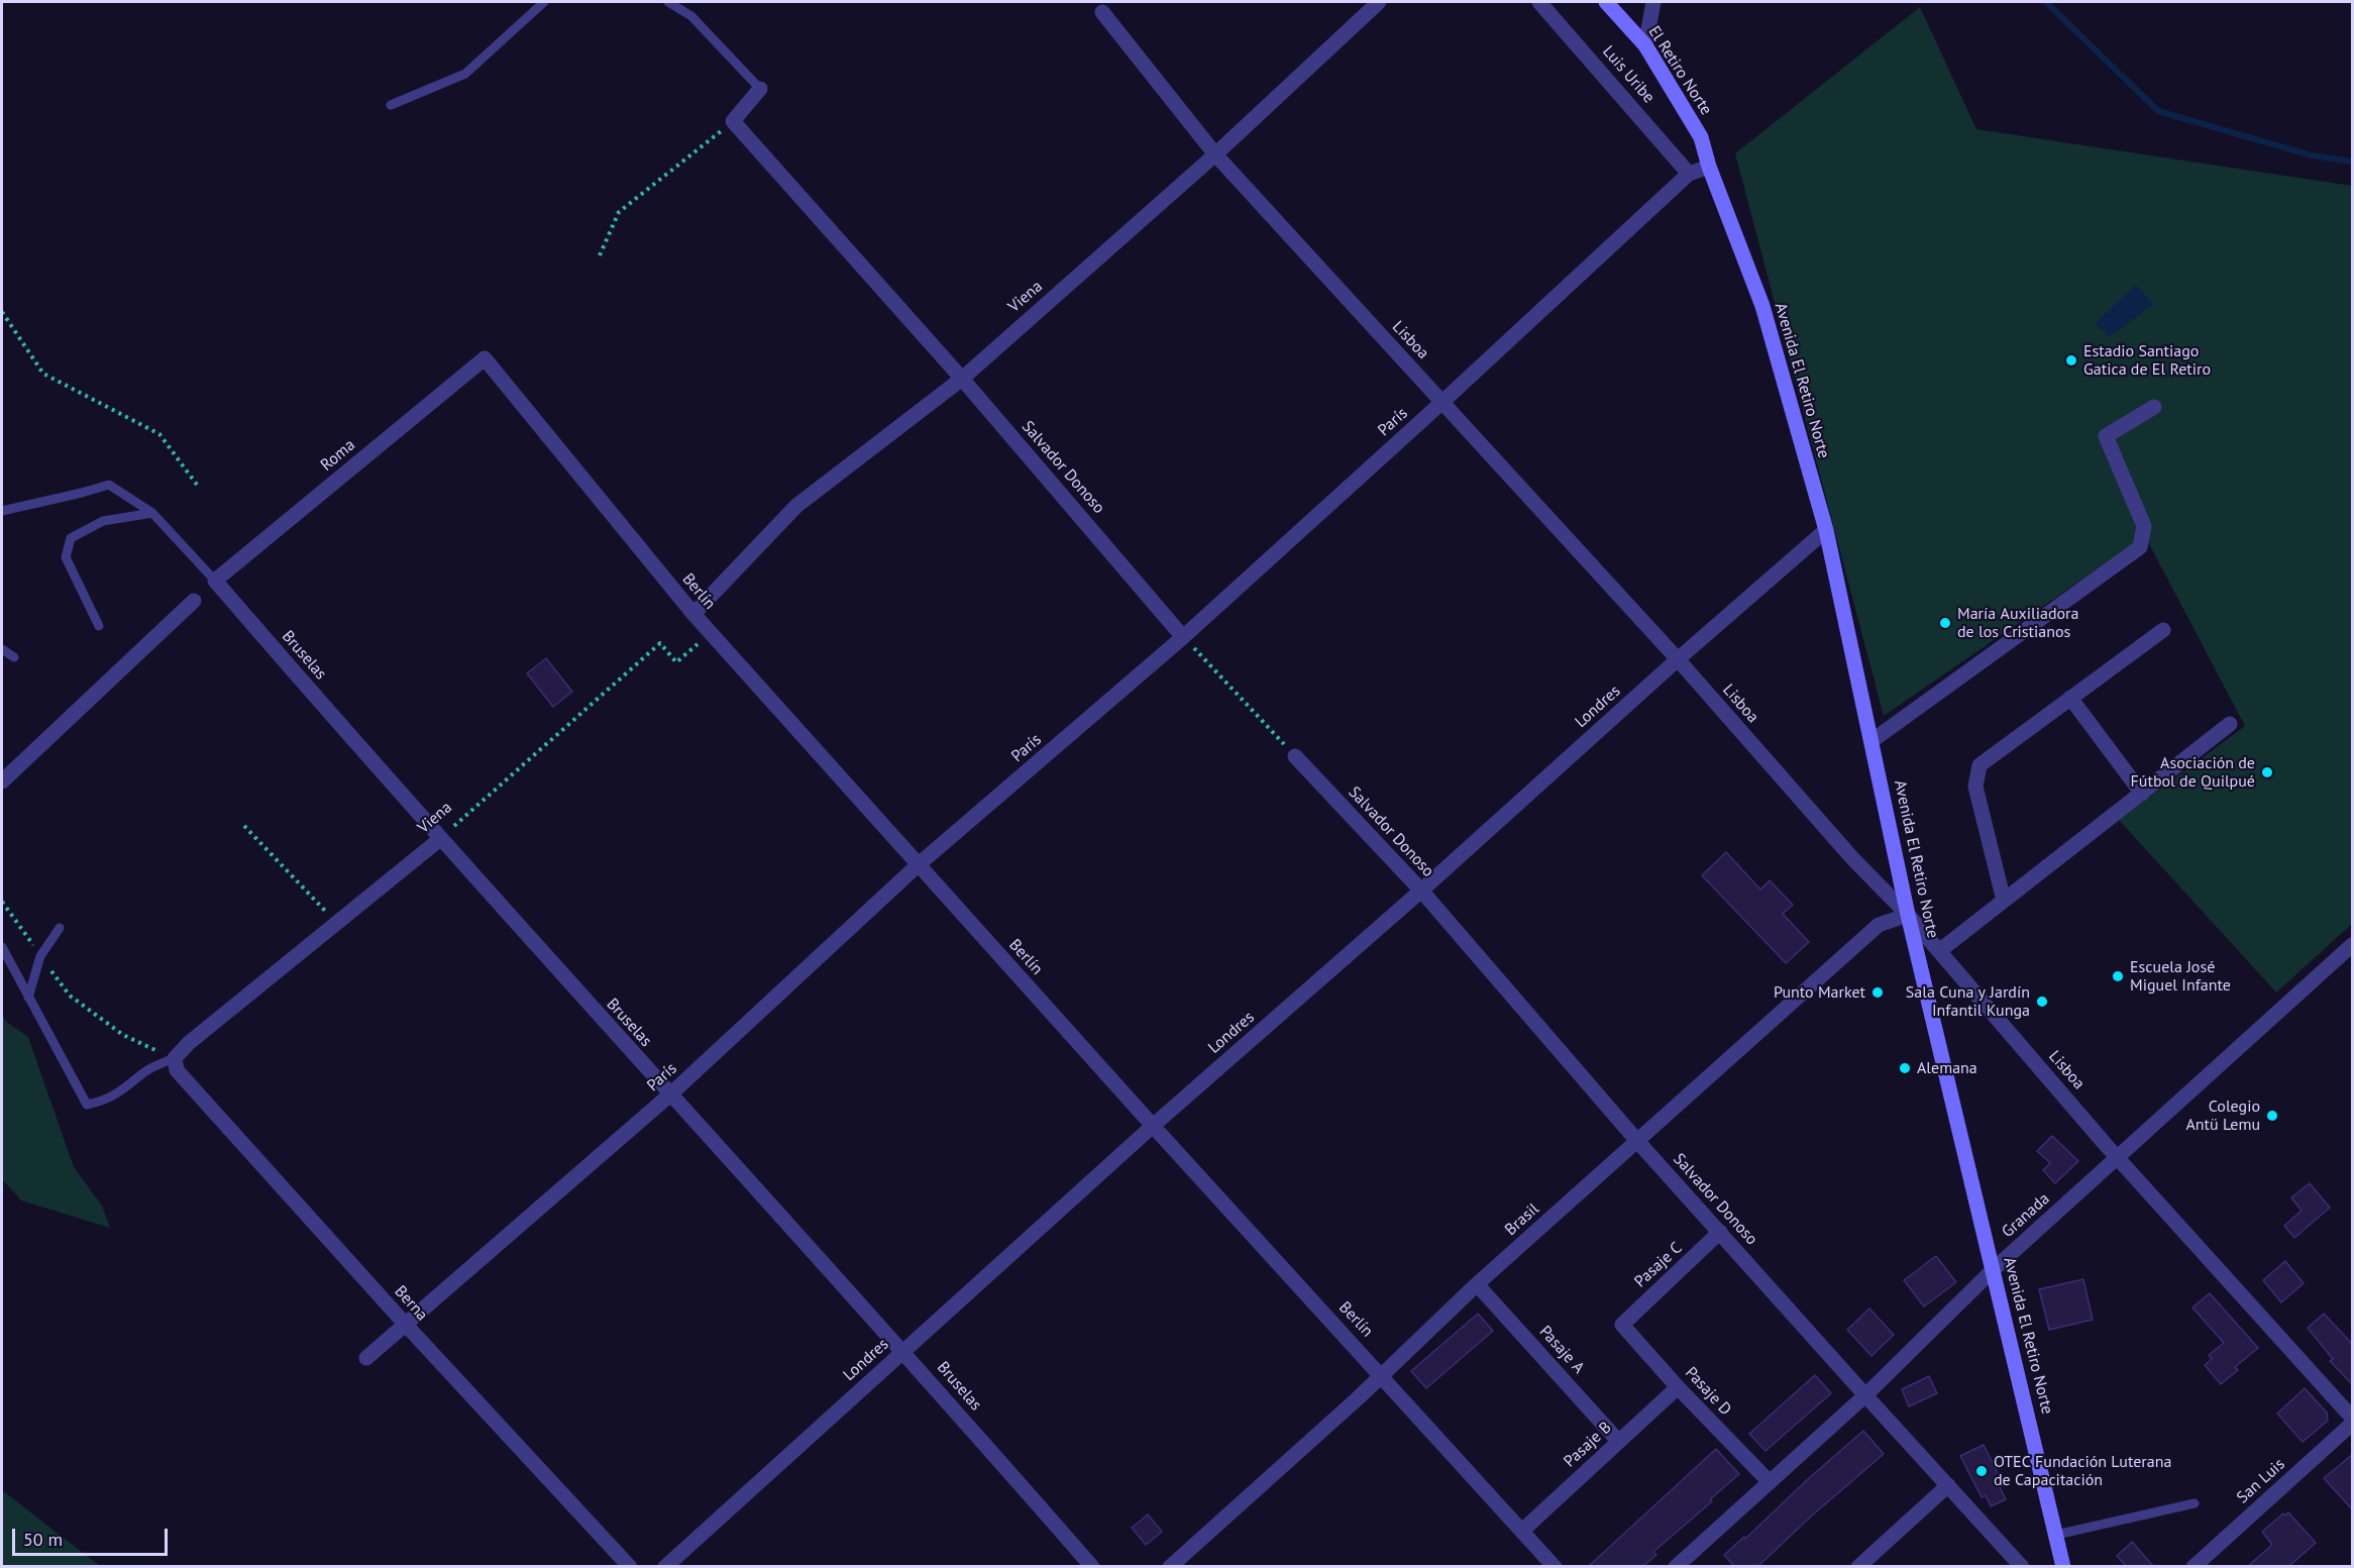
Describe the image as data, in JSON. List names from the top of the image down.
{
  "streets": {
    "street": [
      "El Retiro Norte",
      "Luis Uribe",
      "Viena",
      "Lisboa",
      "Avenida El Retiro Norte",
      "París",
      "Roma",
      "Salvador Donoso",
      "Berlín",
      "Bruselas",
      "Londres",
      "Granada",
      "Brasil",
      "Pasaje C",
      "Berna",
      "Pasaje A",
      "Pasaje D",
      "Pasaje B",
      "San Luis"
    ]
  },
  "crossings": [
    ["El Retiro Norte", "Avenida El Retiro Norte"],
    ["El Retiro Norte", "París"],
    ["Luis Uribe", "París"],
    ["Viena", "Lisboa"],
    ["Viena", "Salvador Donoso"],
    ["Viena", "Berlín"],
    ["Viena", "Bruselas"],
    ["Viena", "Berna"],
    ["Lisboa", "Avenida El Retiro Norte"],
    ["Lisboa", "París"],
    ["Lisboa", "Londres"],
    ["Lisboa", "Granada"],
    ["Lisboa", "Brasil"],
    ["Avenida El Retiro Norte", "París"],
    ["Avenida El Retiro Norte", "Londres"],
    ["Avenida El Retiro Norte", "Granada"],
    ["Avenida El Retiro Norte", "Brasil"],
    ["París", "Salvador Donoso"],
    ["París", "Berlín"],
    ["París", "Bruselas"],
    ["París", "Berna"],
    ["Roma", "Berlín"],
    ["Roma", "Bruselas"],
    ["Salvador Donoso", "Londres"],
    ["Salvador Donoso", "Granada"],
    ["Salvador Donoso", "Brasil"],
    ["Salvador Donoso", "Pasaje C"],
    ["Berlín", "Londres"],
    ["Berlín", "Brasil"],
    ["Berlín", "Pasaje B"],
    ["Bruselas", "Londres"],
    ["Granada", "Pasaje D"],
    ["Brasil", "Pasaje A"],
    ["Pasaje C", "Pasaje D"],
    ["Pasaje A", "Pasaje B"],
    ["Pasaje D", "Pasaje B"]
  ],
  "places": [
    "Estadio Santiago Gatica de El Retiro",
    "María Auxiliadora de los Cristianos",
    "Asociación de Fútbol de Quilpué",
    "Escuela José Miguel Infante",
    "Punto Market",
    "Sala Cuna y Jardín Infantil Kunga",
    "Alemana",
    "Colegio Antü Lemu",
    "OTEC Fundación Luterana de Capacitación"
  ],
  "scale_bar": "50 m"
}
